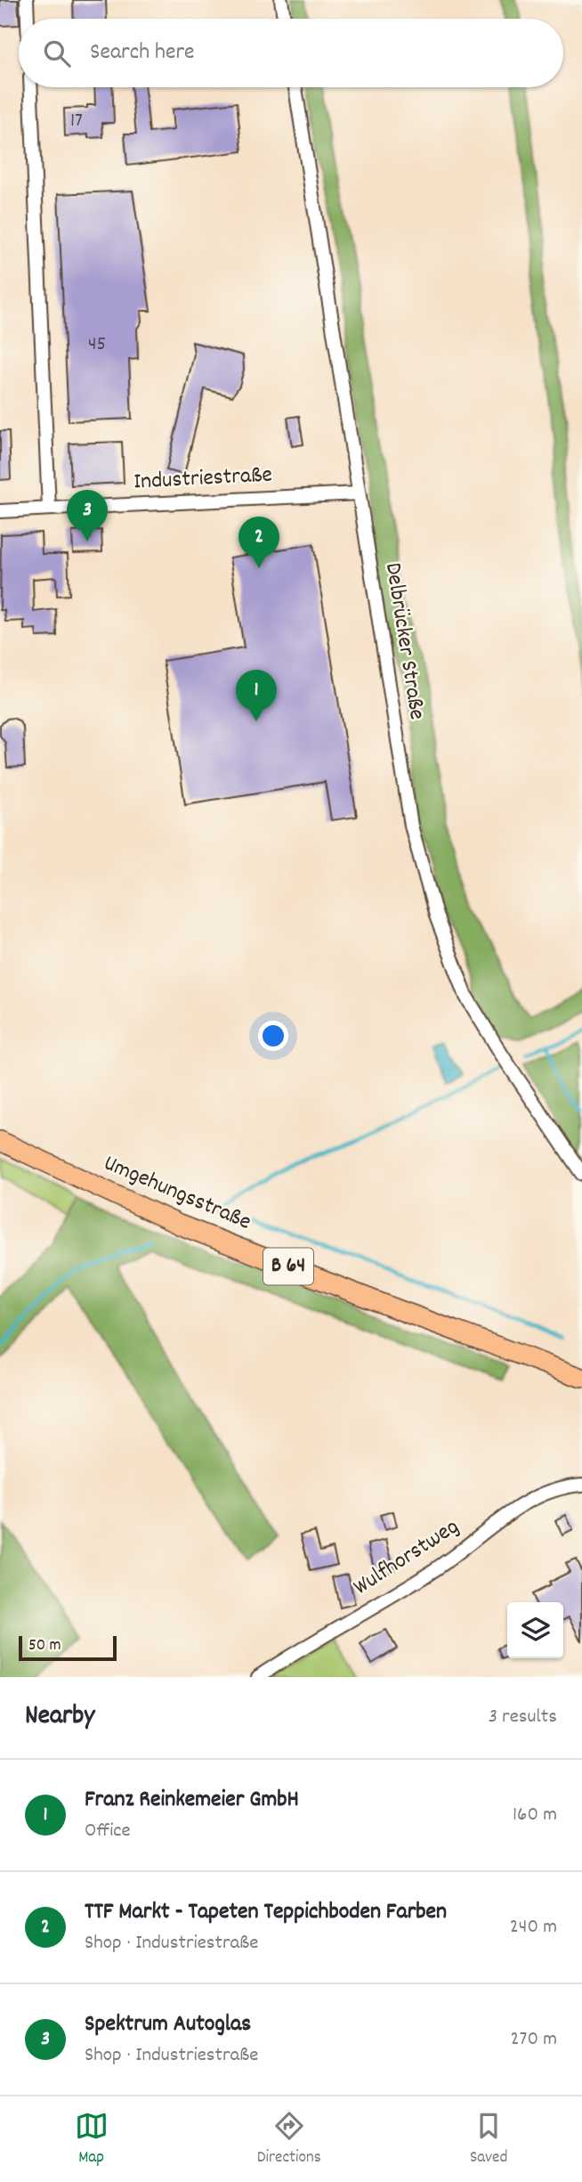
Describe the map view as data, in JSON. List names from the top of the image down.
{
  "streets": {
    "main road": ["Umgehungsstraße", "B 64"],
    "street": ["Industriestraße", "Delbrücker Straße", "Wulfhorstweg"]
  },
  "crossings": [
    ["Industriestraße", "Delbrücker Straße"]
  ],
  "house_numbers": ["17", "45"],
  "scale_bar": "50 m",
  "page": {
    "search": "Search here",
    "pins": ["3", "2", "1"],
    "scale": "50 m",
    "heading": ["Nearby", "3 results"],
    "list": [
      {
        "mark": "1",
        "name": "Franz Reinkemeier GmbH",
        "note": "Office",
        "value": "160 m"
      },
      {
        "mark": "2",
        "name": "TTF Markt - Tapeten Teppichboden Farben",
        "note": "Shop · Industriestraße",
        "value": "240 m"
      },
      {
        "mark": "3",
        "name": "Spektrum Autoglas",
        "note": "Shop · Industriestraße",
        "value": "270 m"
      }
    ],
    "nav": ["Map", "Directions", "Saved"]
  }
}
